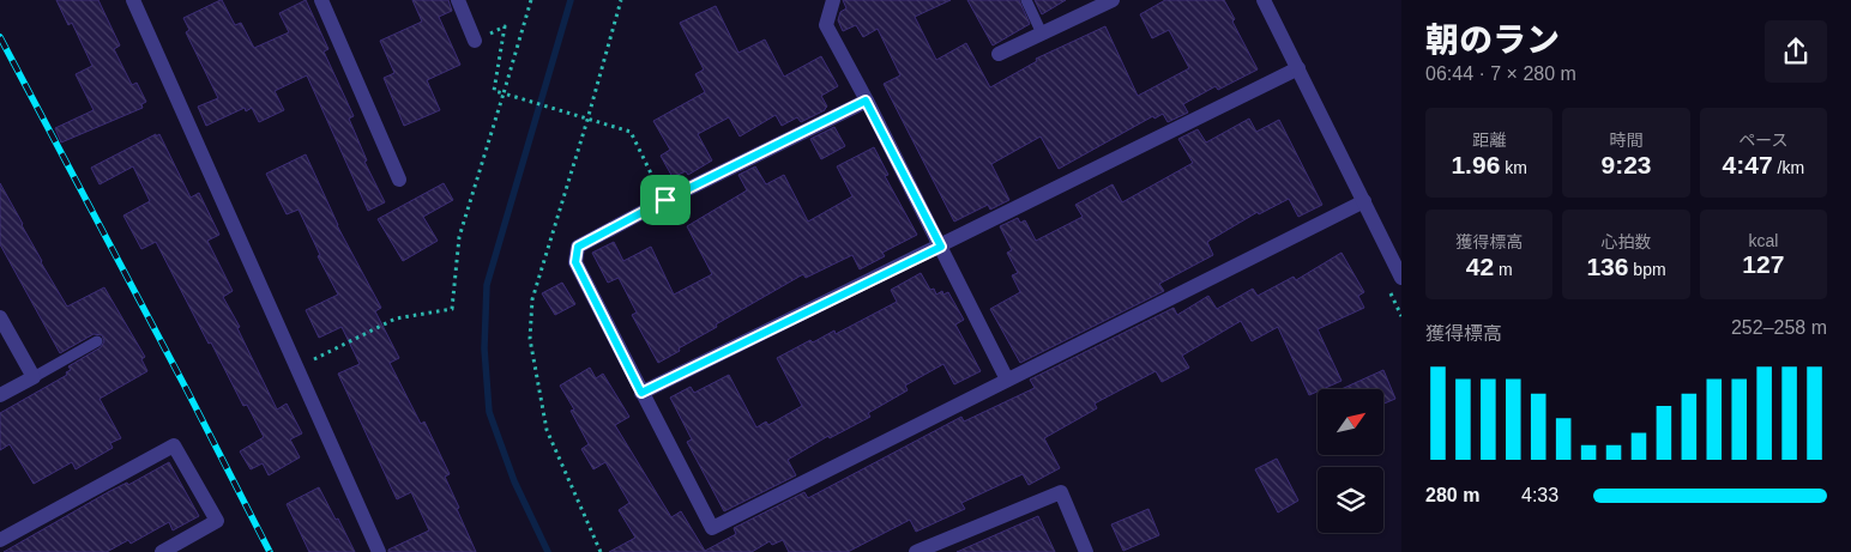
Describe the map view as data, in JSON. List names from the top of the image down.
{
  "north": "top right",
  "page": {
    "heading": ["朝のラン", "06:44 · 7 × 280 m"],
    "stats": [
      ["距離", "1.96 km"],
      ["時間", "9:23"],
      ["ペース", "4:47 /km"],
      ["獲得標高", "42 m"],
      ["心拍数", "136 bpm"],
      ["kcal", "127"]
    ],
    "chart": ["獲得標高", "252–258 m"],
    "list": [
      {
        "name": "280 m",
        "note": "4:33"
      }
    ]
  }
}
